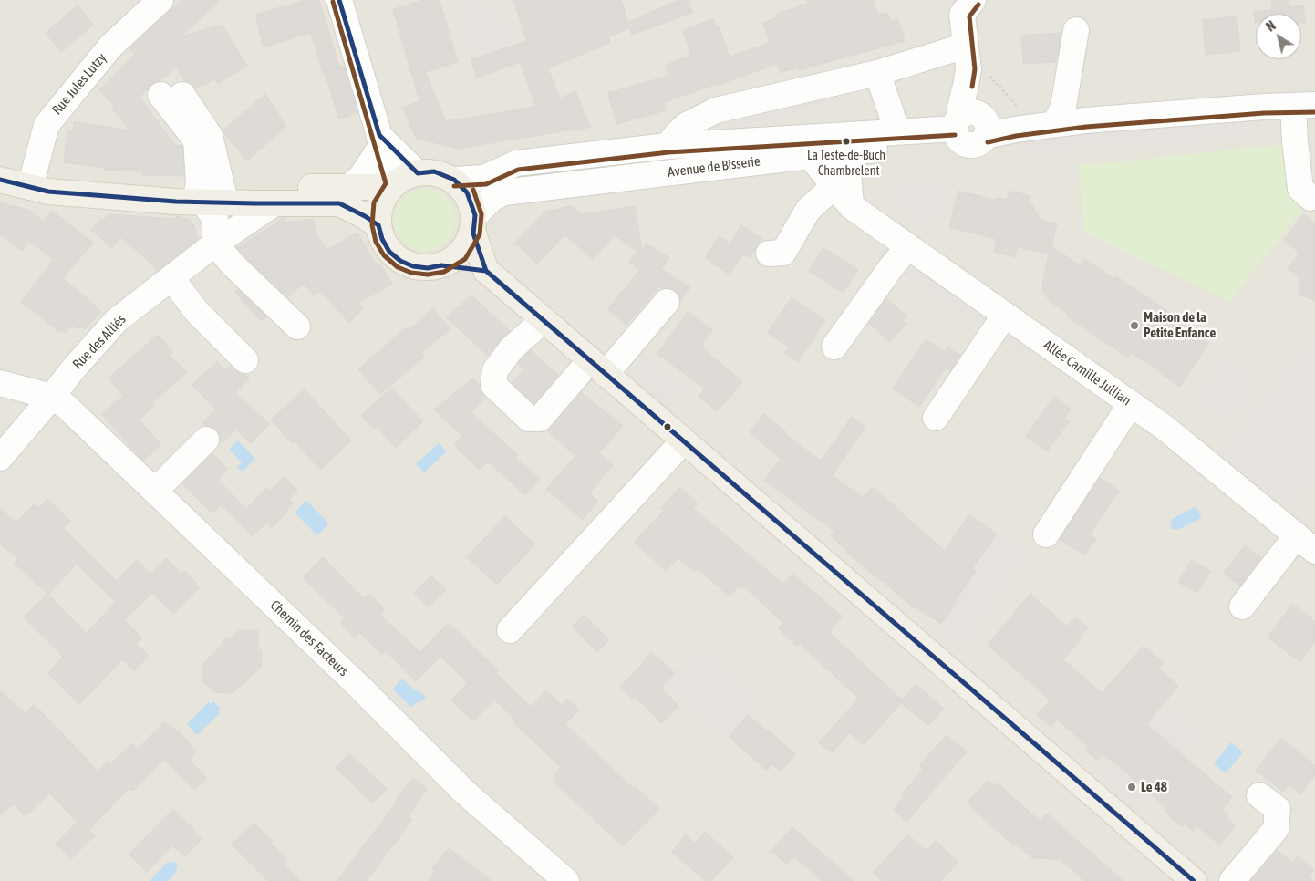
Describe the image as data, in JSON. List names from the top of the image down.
{
  "streets": {
    "street": [
      "Rue Jules Lutzy",
      "Avenue de Bisserie",
      "Rue des Alliés",
      "Allée Camille Jullian",
      "Chemin des Facteurs"
    ]
  },
  "crossings": [
    ["Avenue de Bisserie", "Allée Camille Jullian"],
    ["Rue des Alliés", "Chemin des Facteurs"]
  ],
  "places": ["La Teste-de-Buch - Chambrelent", "Maison de la Petite Enfance", "Le 48"],
  "north": "top left"
}
